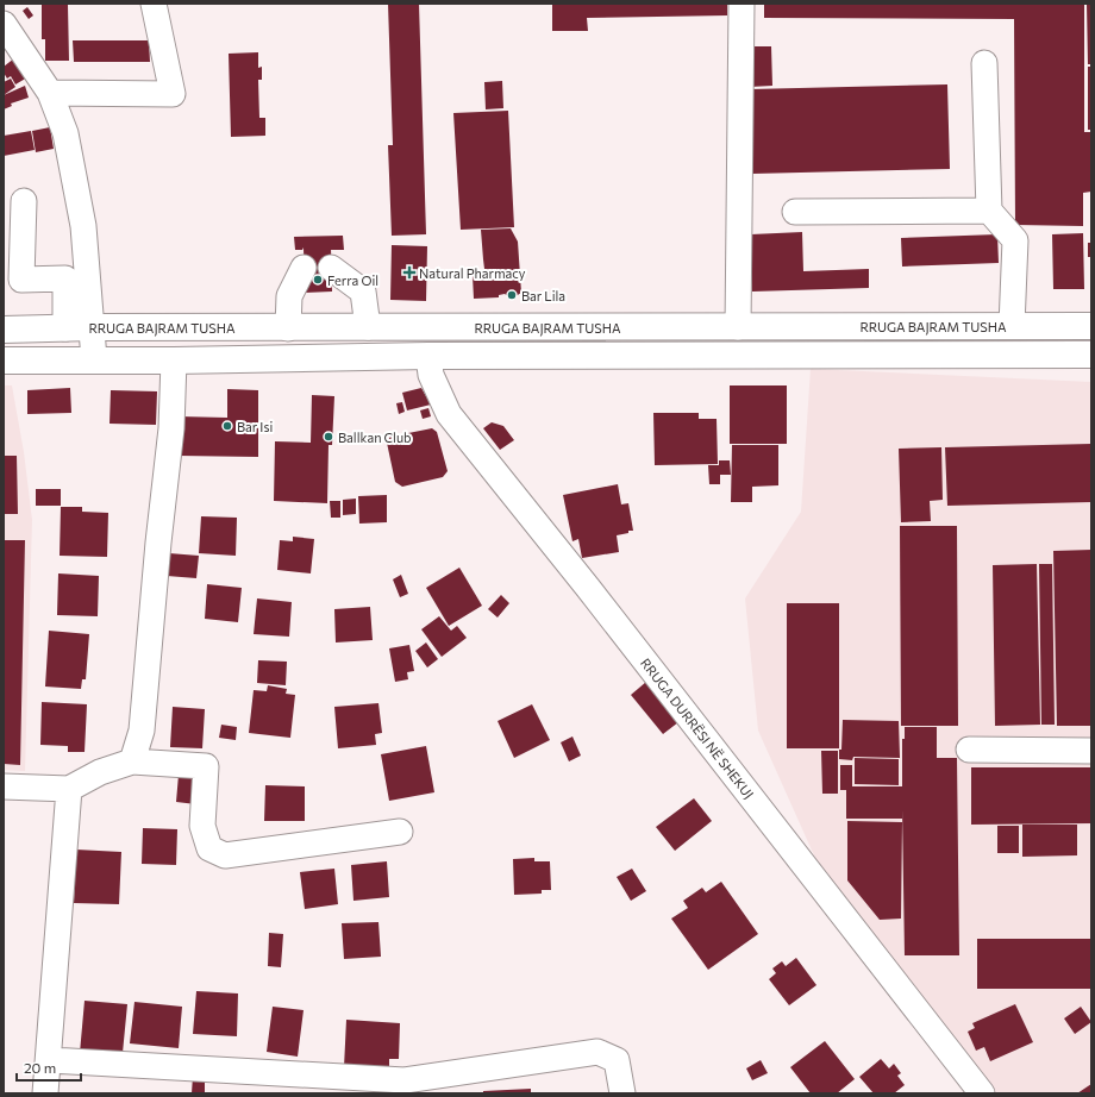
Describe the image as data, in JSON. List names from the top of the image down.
{
  "streets": {
    "main road": ["RRUGA BAJRAM TUSHA"],
    "street": ["RRUGA DURRËSI NË SHEKUJ"]
  },
  "places": {
    "health": ["Natural Pharmacy"],
    "other": [
      "Ferra Oil",
      "Bar Lila",
      "Bar Isi",
      "Ballkan Club"
    ]
  },
  "scale_bar": "20 m"
}
